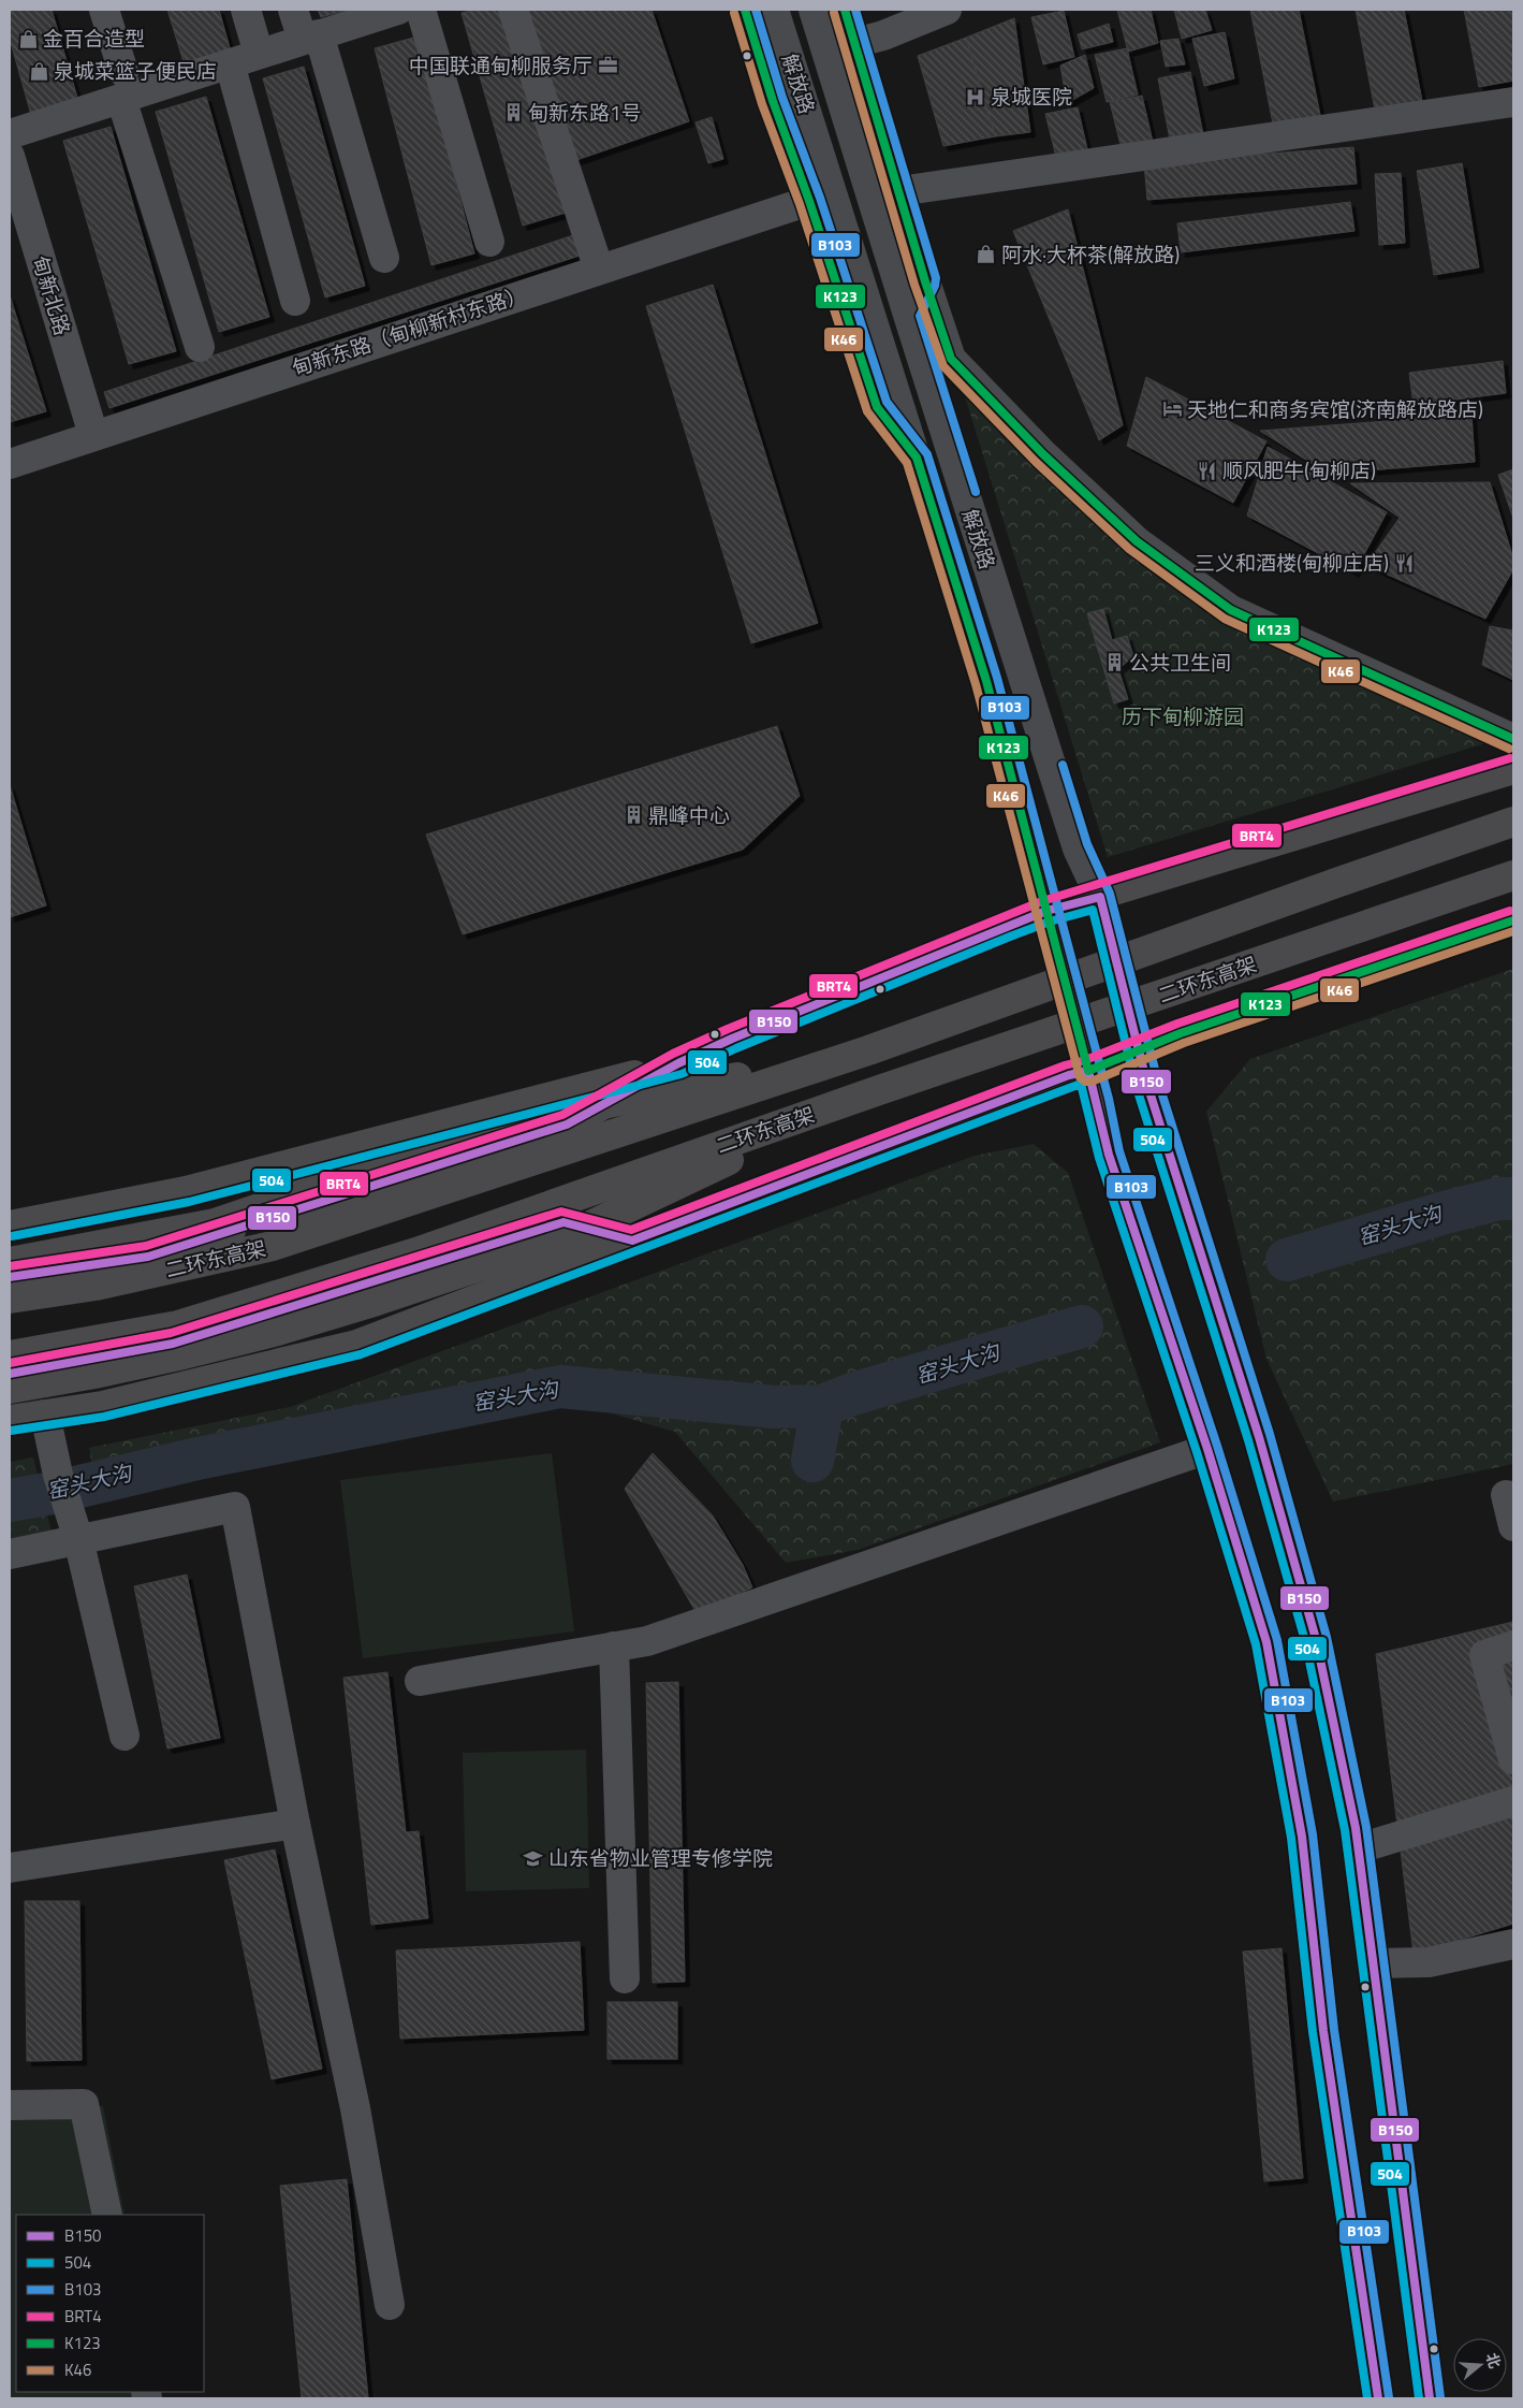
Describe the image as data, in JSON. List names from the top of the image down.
{
  "streets": {
    "highway": ["二环东高架"],
    "main road": ["解放路"],
    "street": ["甸新北路", "甸新东路（甸柳新村东路）"]
  },
  "crossings": [
    ["甸新北路", "甸新东路（甸柳新村东路）"]
  ],
  "water": ["窑头大沟"],
  "parks": ["历下甸柳游园"],
  "places": {
    "shop": ["金百合造型", "泉城菜篮子便民店", "阿水·大杯茶(解放路)"],
    "office": ["中国联通甸柳服务厅"],
    "hospital": ["泉城医院"],
    "building": ["甸新东路1号", "公共卫生间", "鼎峰中心"],
    "hotel": ["天地仁和商务宾馆(济南解放路店)"],
    "restaurant": ["顺风肥牛(甸柳店)", "三义和酒楼(甸柳庄店)"],
    "school or university": ["山东省物业管理专修学院"]
  },
  "lines": [
    "transit line B103",
    "transit line K123",
    "transit line K46",
    "transit line BRT4",
    "transit line B150",
    "transit line 504"
  ],
  "legend": [
    "B150",
    "504",
    "B103",
    "BRT4",
    "K123",
    "K46"
  ],
  "north": "right"
}
